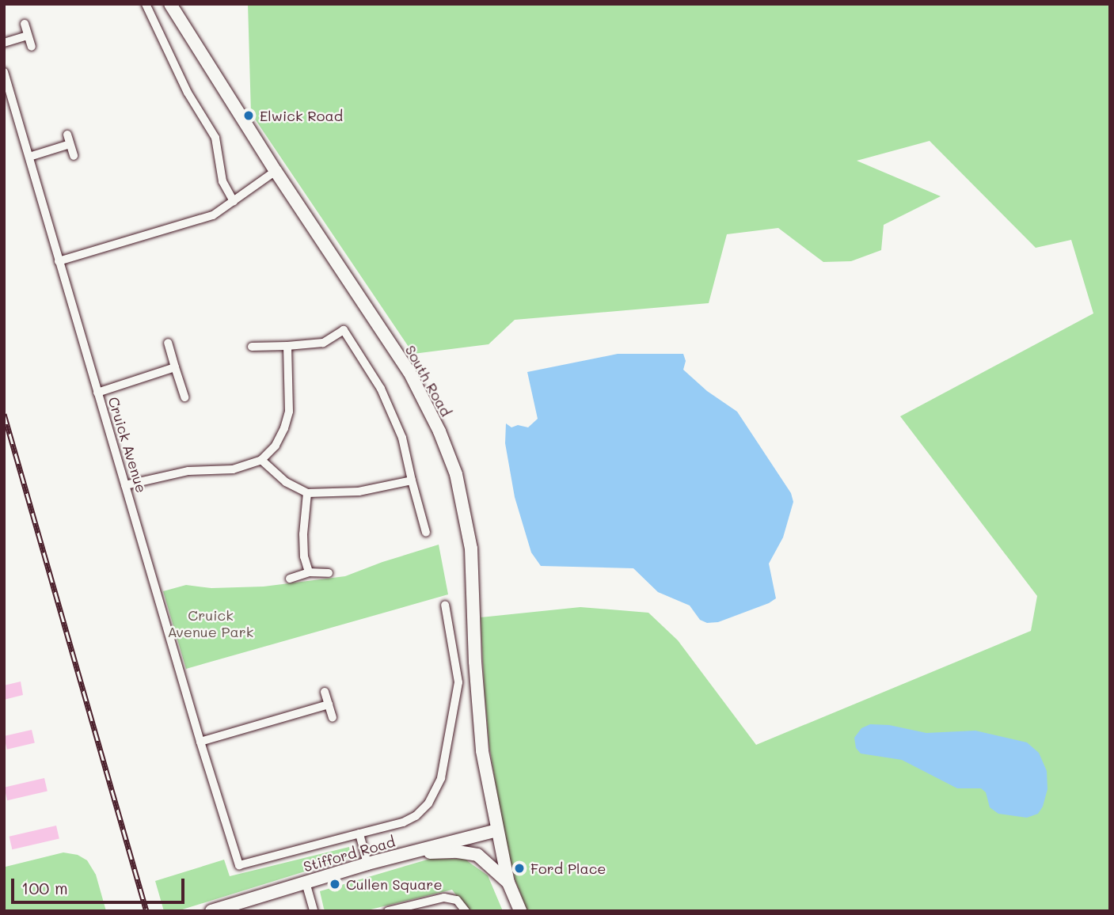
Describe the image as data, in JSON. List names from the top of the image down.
{
  "streets": {
    "main road": ["South Road", "Stifford Road"],
    "street": ["Cruick Avenue"]
  },
  "crossings": [
    ["South Road", "Stifford Road"]
  ],
  "parks": ["Cruick Avenue Park"],
  "places": ["Elwick Road", "Ford Place", "Cullen Square"],
  "scale_bar": "100 m"
}
